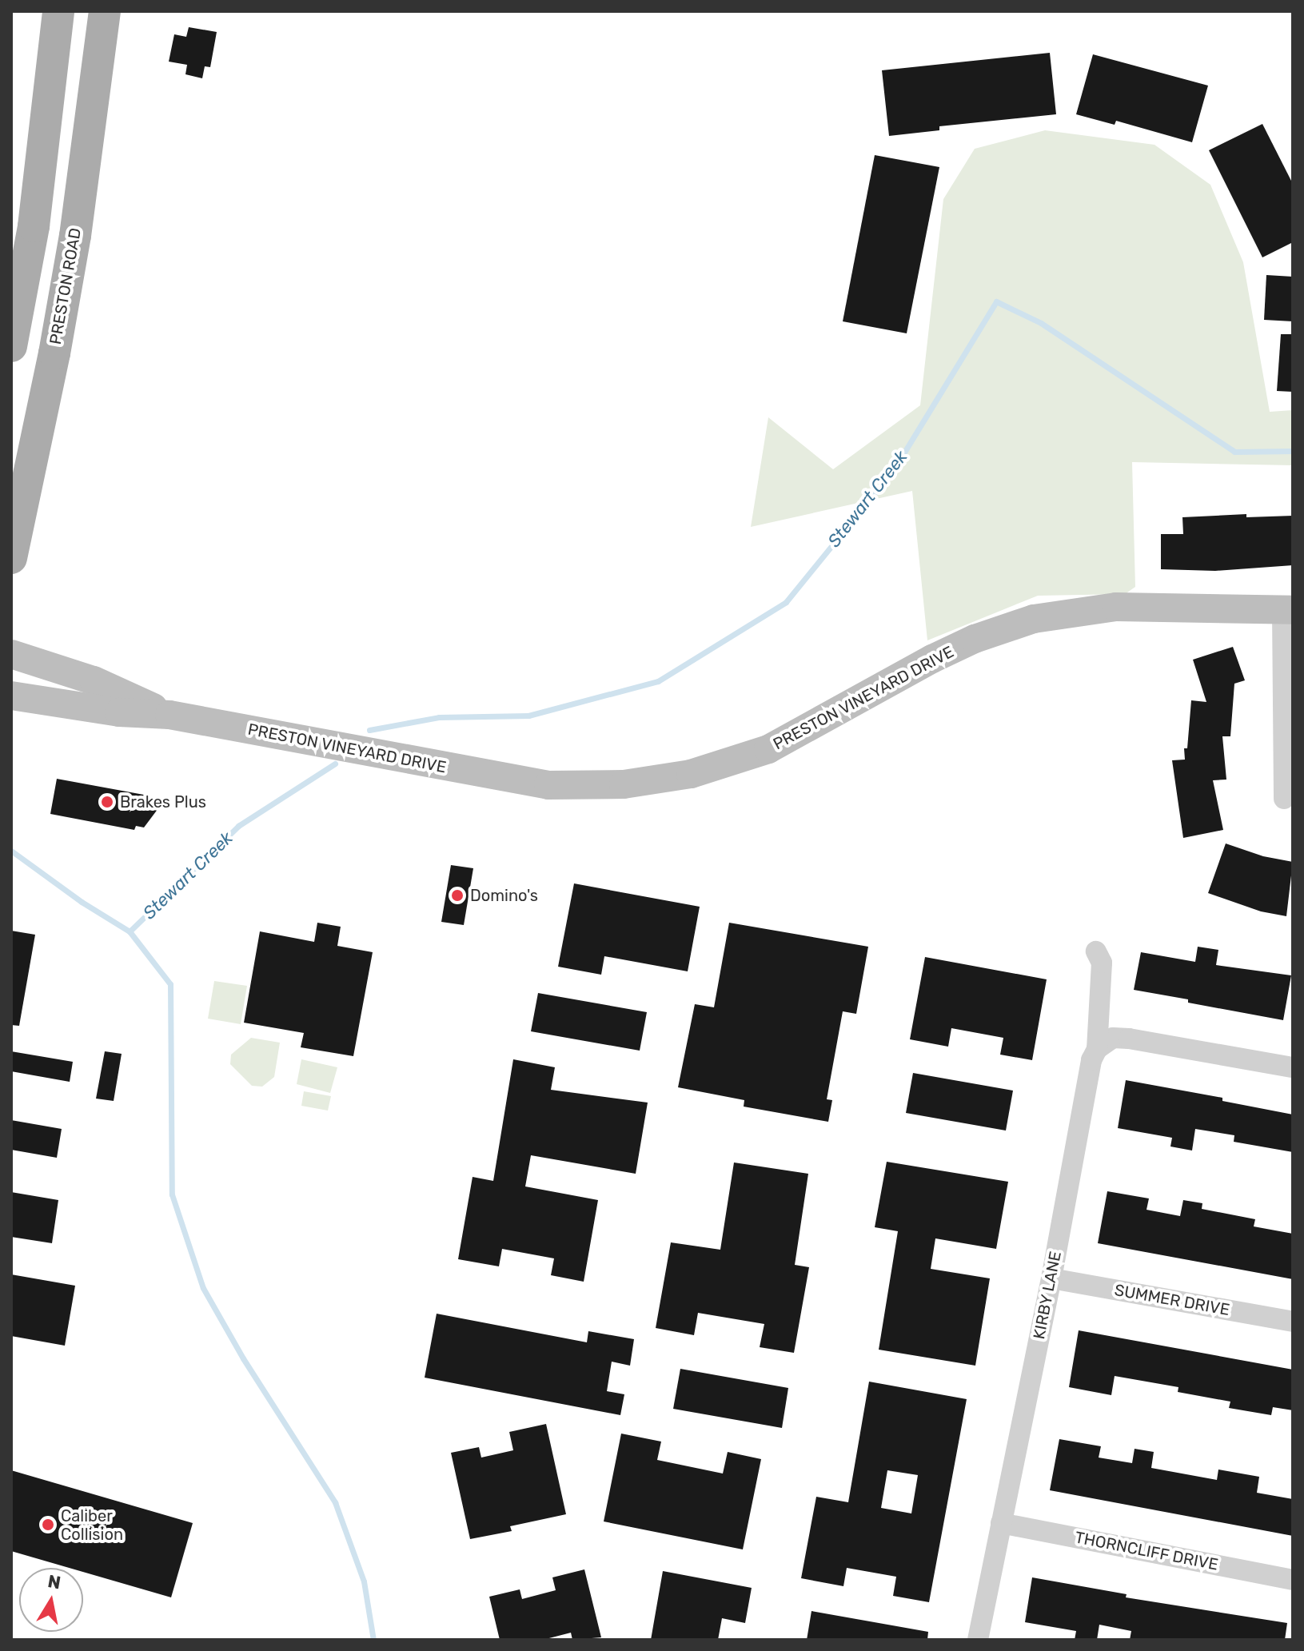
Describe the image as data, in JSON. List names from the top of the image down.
{
  "streets": {
    "main road": ["PRESTON ROAD"],
    "street": [
      "PRESTON VINEYARD DRIVE",
      "KIRBY LANE",
      "SUMMER DRIVE",
      "THORNCLIFF DRIVE"
    ]
  },
  "crossings": [
    ["KIRBY LANE", "SUMMER DRIVE"],
    ["KIRBY LANE", "THORNCLIFF DRIVE"]
  ],
  "water": ["Stewart Creek"],
  "places": ["Brakes Plus", "Domino's", "Caliber Collision"],
  "north": "top"
}
